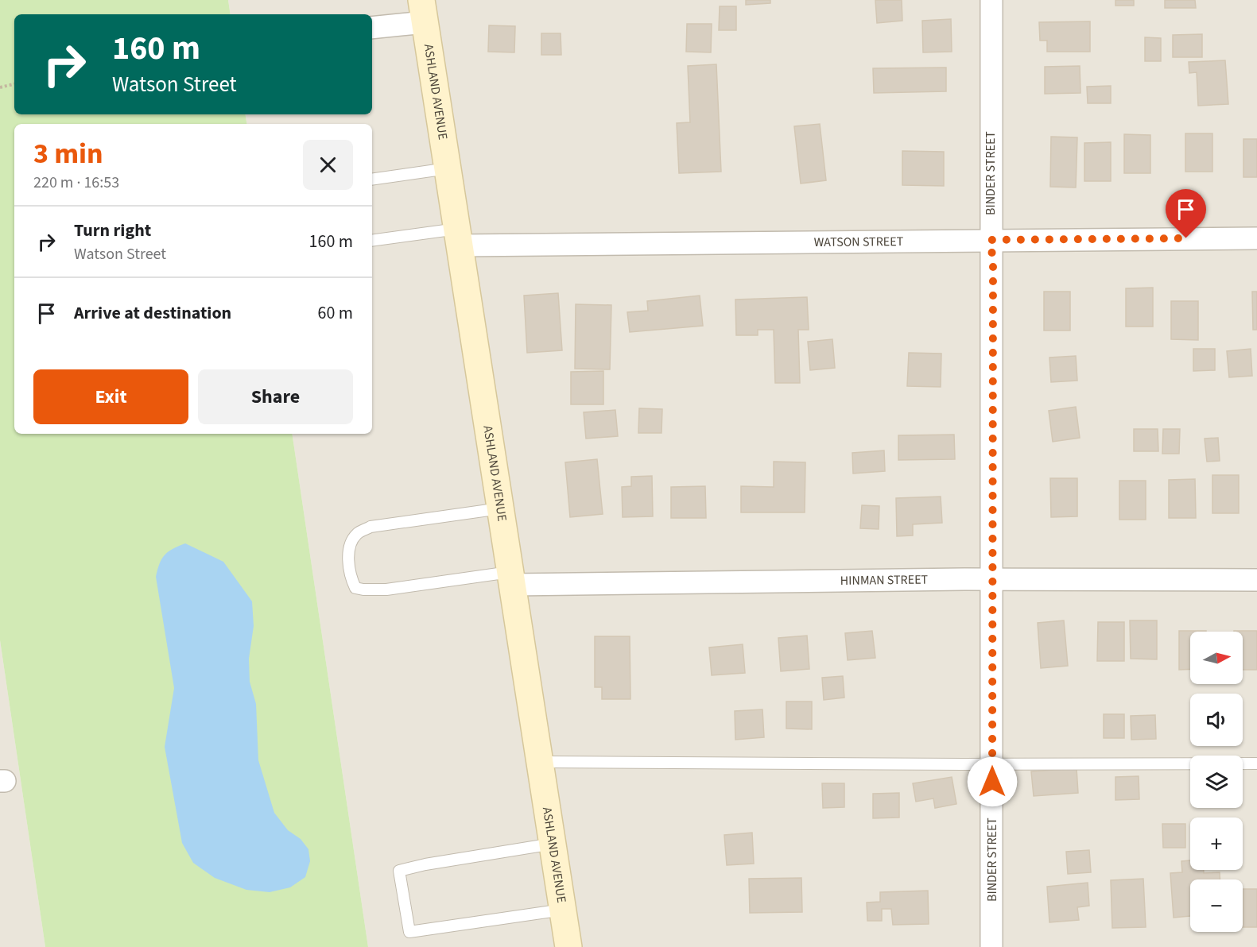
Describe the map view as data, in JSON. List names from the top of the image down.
{
  "streets": {
    "street": [
      "ASHLAND AVENUE",
      "BINDER STREET",
      "WATSON STREET",
      "HINMAN STREET"
    ]
  },
  "crossings": [
    ["ASHLAND AVENUE", "WATSON STREET"],
    ["ASHLAND AVENUE", "HINMAN STREET"],
    ["BINDER STREET", "WATSON STREET"],
    ["BINDER STREET", "HINMAN STREET"]
  ],
  "north": "right",
  "page": {
    "turn": ["160 m", "Watson Street"],
    "heading": ["3 min", "220 m · 16:53"],
    "list": [
      {
        "name": "Turn right",
        "note": "Watson Street",
        "value": "160 m"
      },
      {
        "name": "Arrive at destination",
        "value": "60 m"
      }
    ],
    "buttons": ["Exit", "Share"],
    "map_buttons": ["+", "−"]
  }
}
